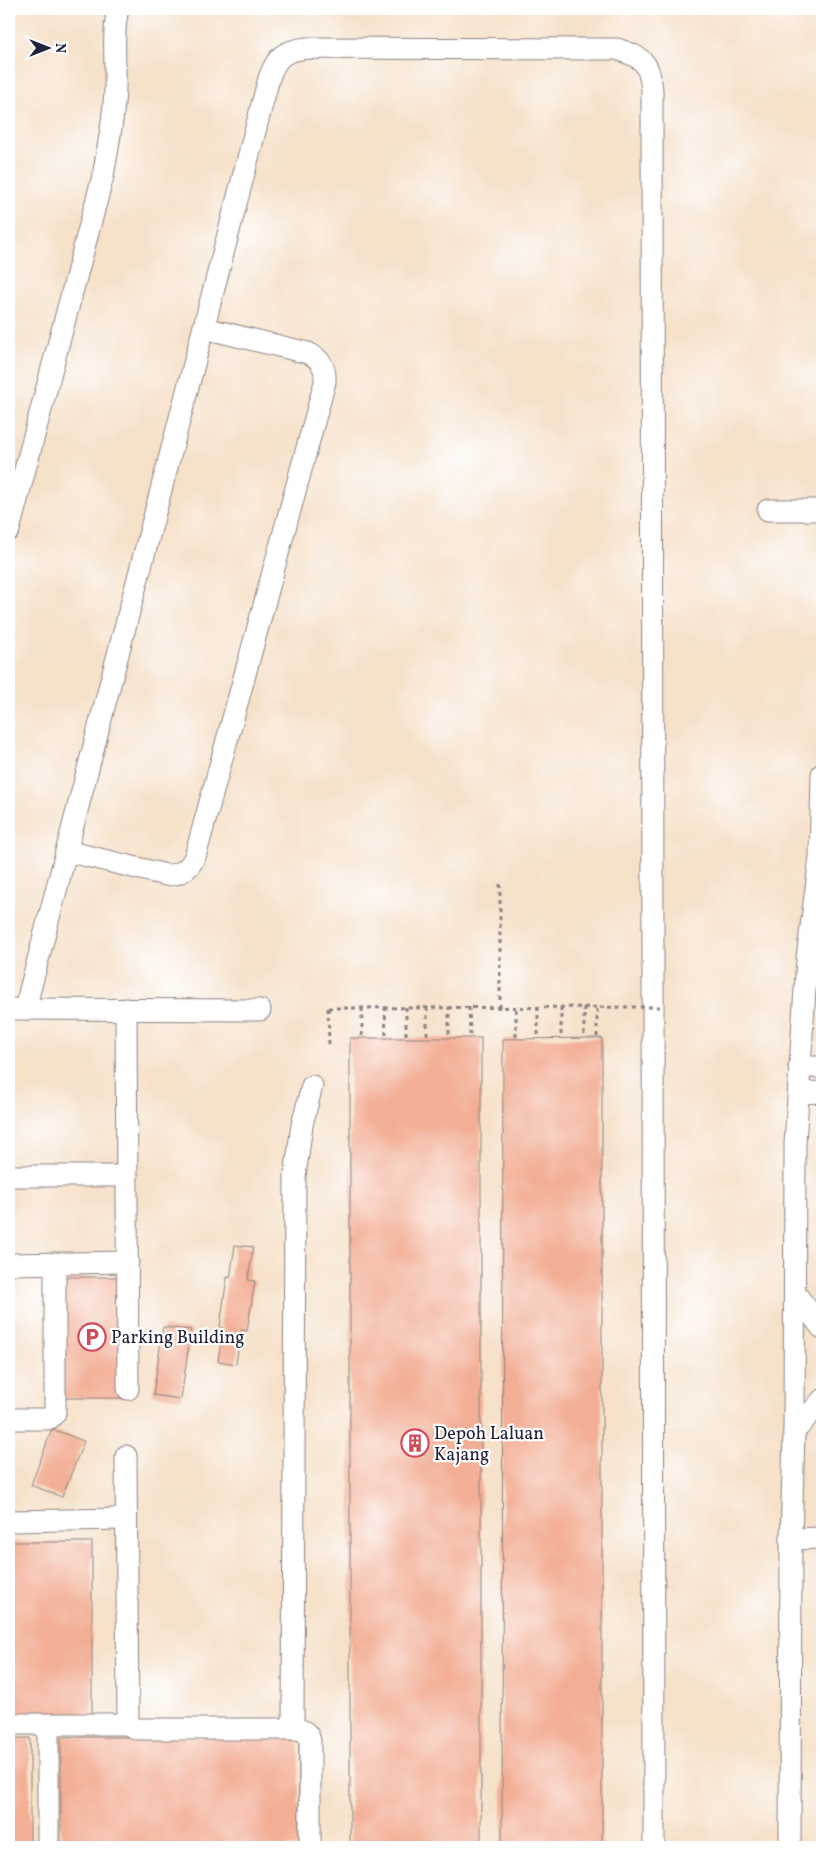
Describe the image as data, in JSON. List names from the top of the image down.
{
  "places": {
    "parking": ["Parking Building"],
    "building": ["Depoh Laluan Kajang"]
  },
  "north": "right"
}
